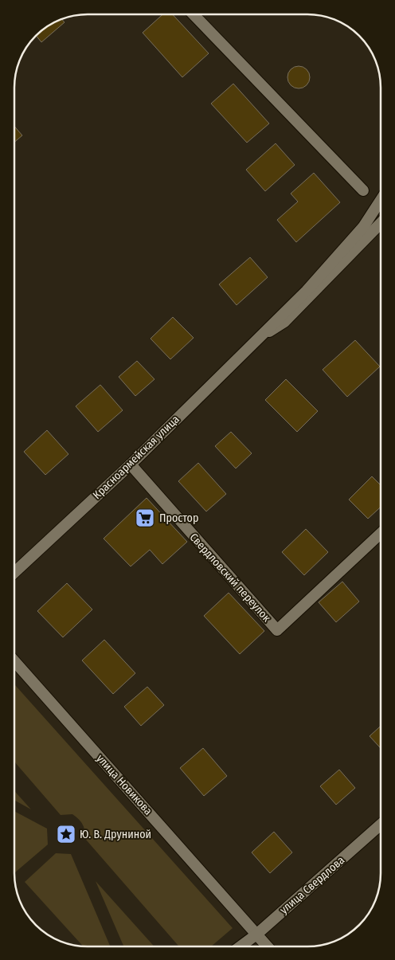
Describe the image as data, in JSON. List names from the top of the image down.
{
  "streets": {
    "street": [
      "Красноармейская улица",
      "Свердловский переулок",
      "улица Новикова",
      "улица Свердлова"
    ]
  },
  "crossings": [
    ["Красноармейская улица", "Свердловский переулок"],
    ["улица Новикова", "улица Свердлова"]
  ],
  "places": {
    "supermarket": ["Простор"],
    "place": ["Ю. В. Друниной"]
  }
}
